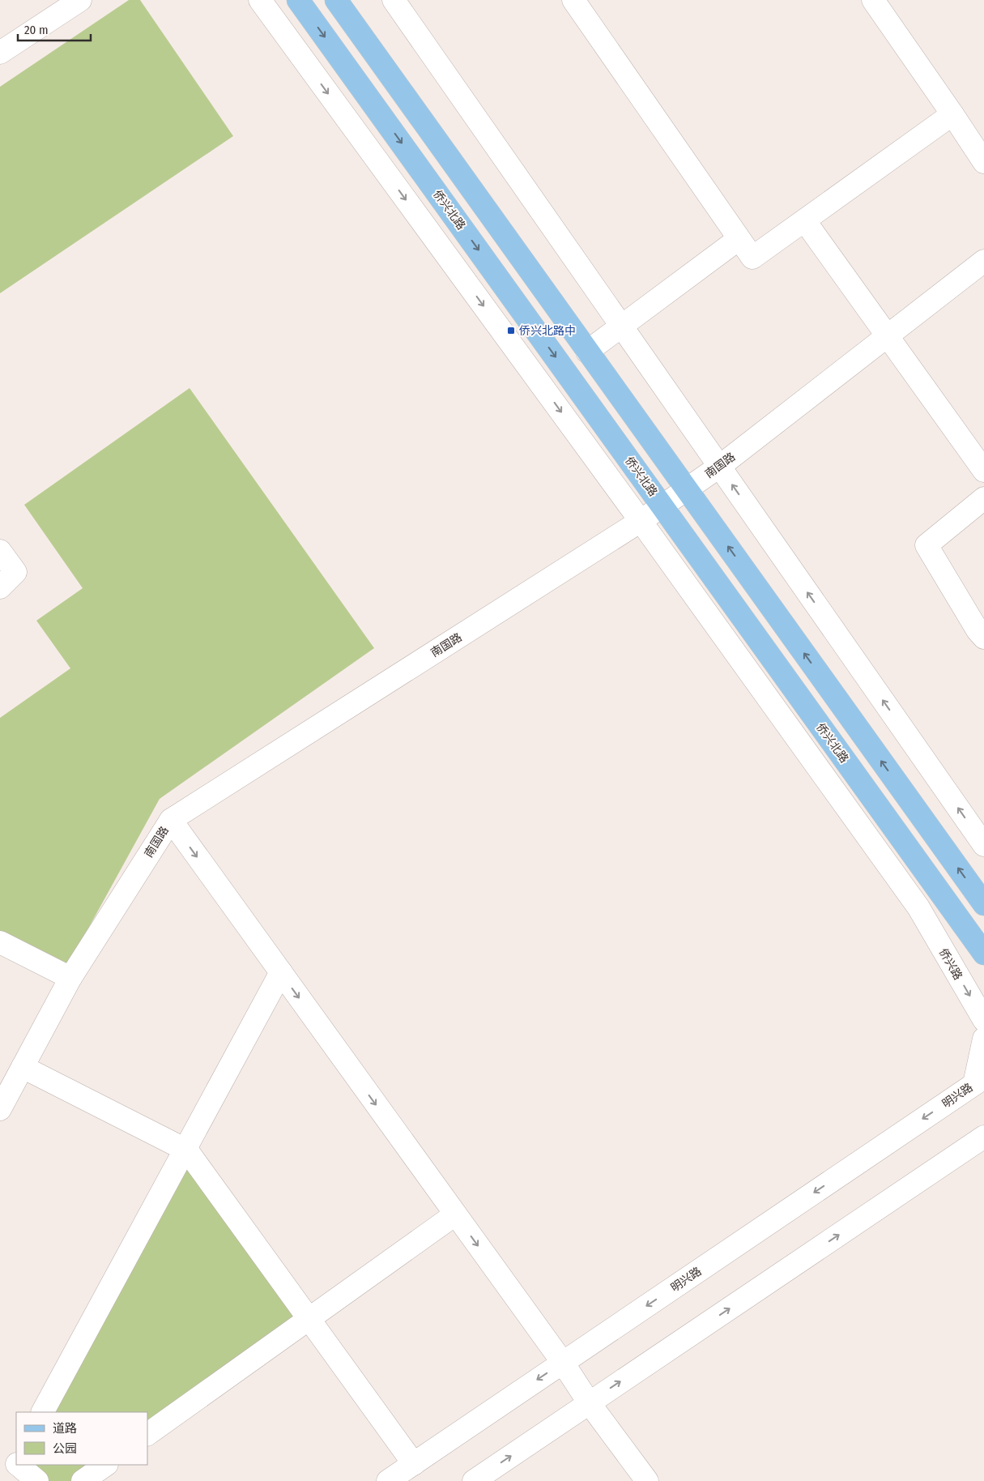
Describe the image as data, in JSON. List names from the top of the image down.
{
  "streets": {
    "main road": ["侨兴北路"],
    "street": ["南国路", "侨兴路", "明兴路"]
  },
  "crossings": [
    ["侨兴北路", "南国路"],
    ["南国路", "侨兴路"]
  ],
  "places": {
    "transit": ["侨兴北路中"]
  },
  "legend": ["道路", "公园"],
  "scale_bar": "20 m"
}
